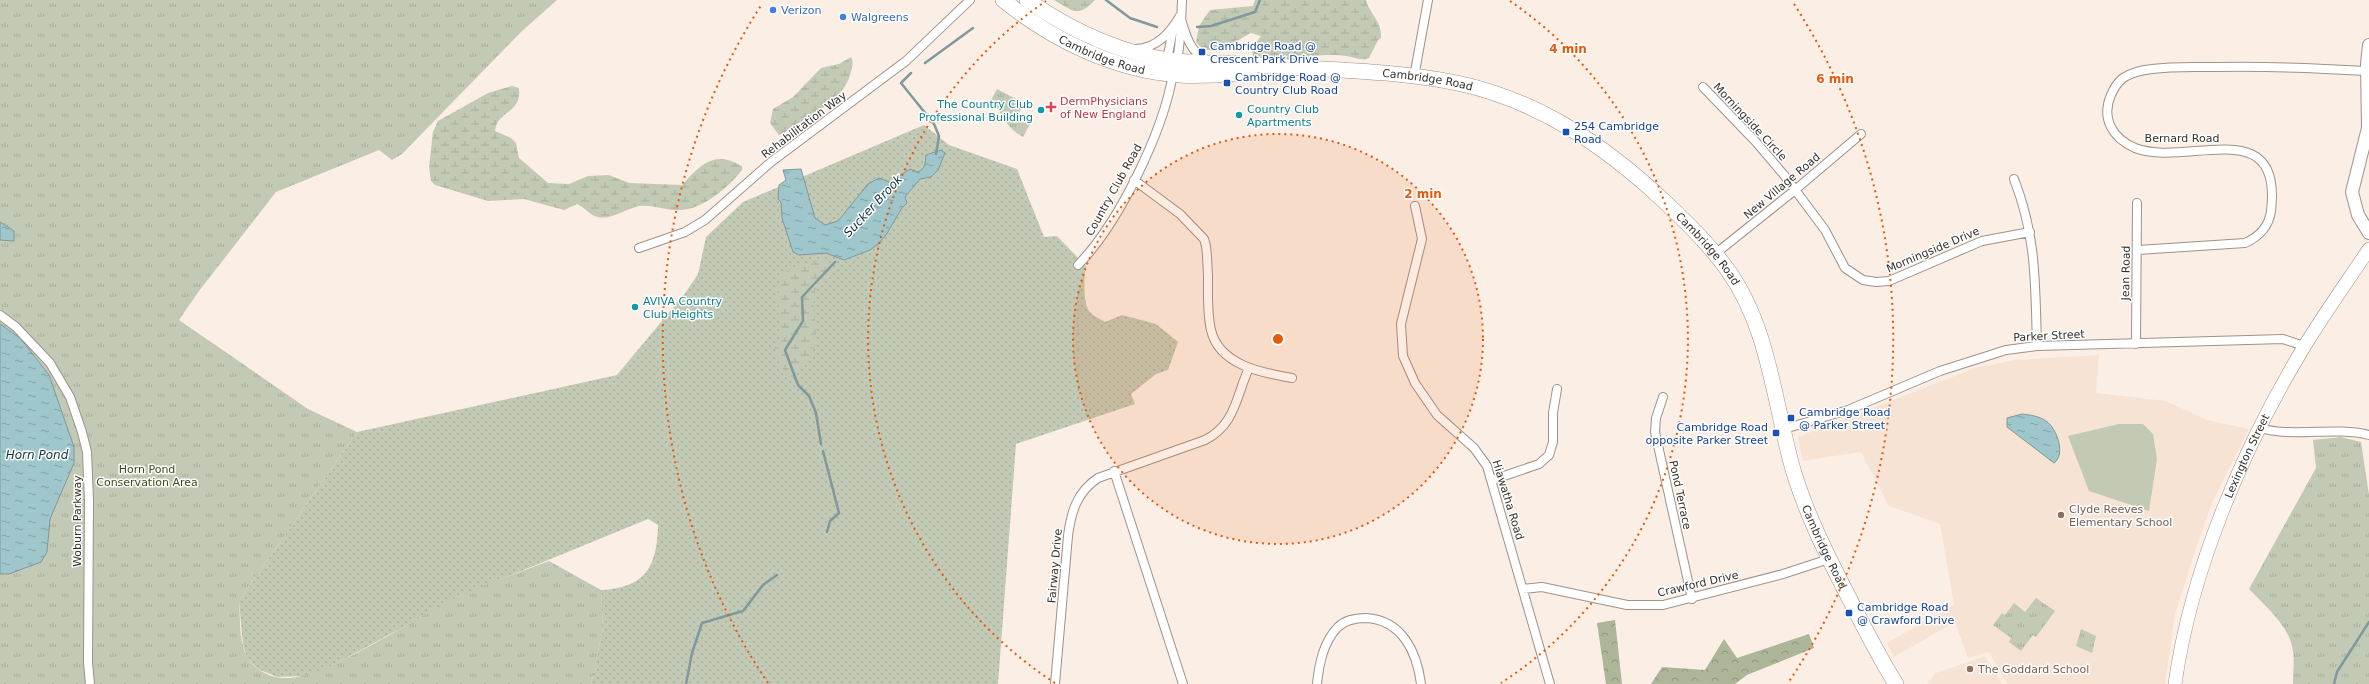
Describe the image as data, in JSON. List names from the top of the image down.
{
  "streets": {
    "highway": ["Cambridge Road"],
    "main road": ["Lexington Street"],
    "street": [
      "Morningside Circle",
      "Rehabilitation Way",
      "Bernard Road",
      "New Village Road",
      "Country Club Road",
      "Morningside Drive",
      "Jean Road",
      "Parker Street",
      "Pond Terrace",
      "Hiawatha Road",
      "Woburn Parkway",
      "Fairway Drive",
      "Crawford Drive"
    ]
  },
  "crossings": [
    ["Cambridge Road", "New Village Road"],
    ["Cambridge Road", "Country Club Road"],
    ["Cambridge Road", "Parker Street"],
    ["Cambridge Road", "Crawford Drive"],
    ["Morningside Circle", "New Village Road"],
    ["Morningside Circle", "Morningside Drive"],
    ["Bernard Road", "Jean Road"],
    ["New Village Road", "Morningside Drive"],
    ["Jean Road", "Parker Street"],
    ["Parker Street", "Lexington Street"],
    ["Pond Terrace", "Crawford Drive"],
    ["Hiawatha Road", "Crawford Drive"]
  ],
  "water": ["Sucker Brook", "Horn Pond"],
  "parks": ["Horn Pond Conservation Area"],
  "places": {
    "other": [
      "Verizon",
      "Walgreens",
      "The Country Club Professional Building",
      "Country Club Apartments",
      "AVIVA Country Club Heights",
      "Clyde Reeves Elementary School",
      "The Goddard School"
    ],
    "transit": [
      "Cambridge Road @ Crescent Park Drive",
      "Cambridge Road @ Country Club Road",
      "254 Cambridge Road",
      "Cambridge Road @ Parker Street",
      "Cambridge Road opposite Parker Street",
      "Cambridge Road @ Crawford Drive"
    ],
    "health": ["DermPhysicians of New England"]
  },
  "rings": ["4 min", "6 min", "2 min"]
}
